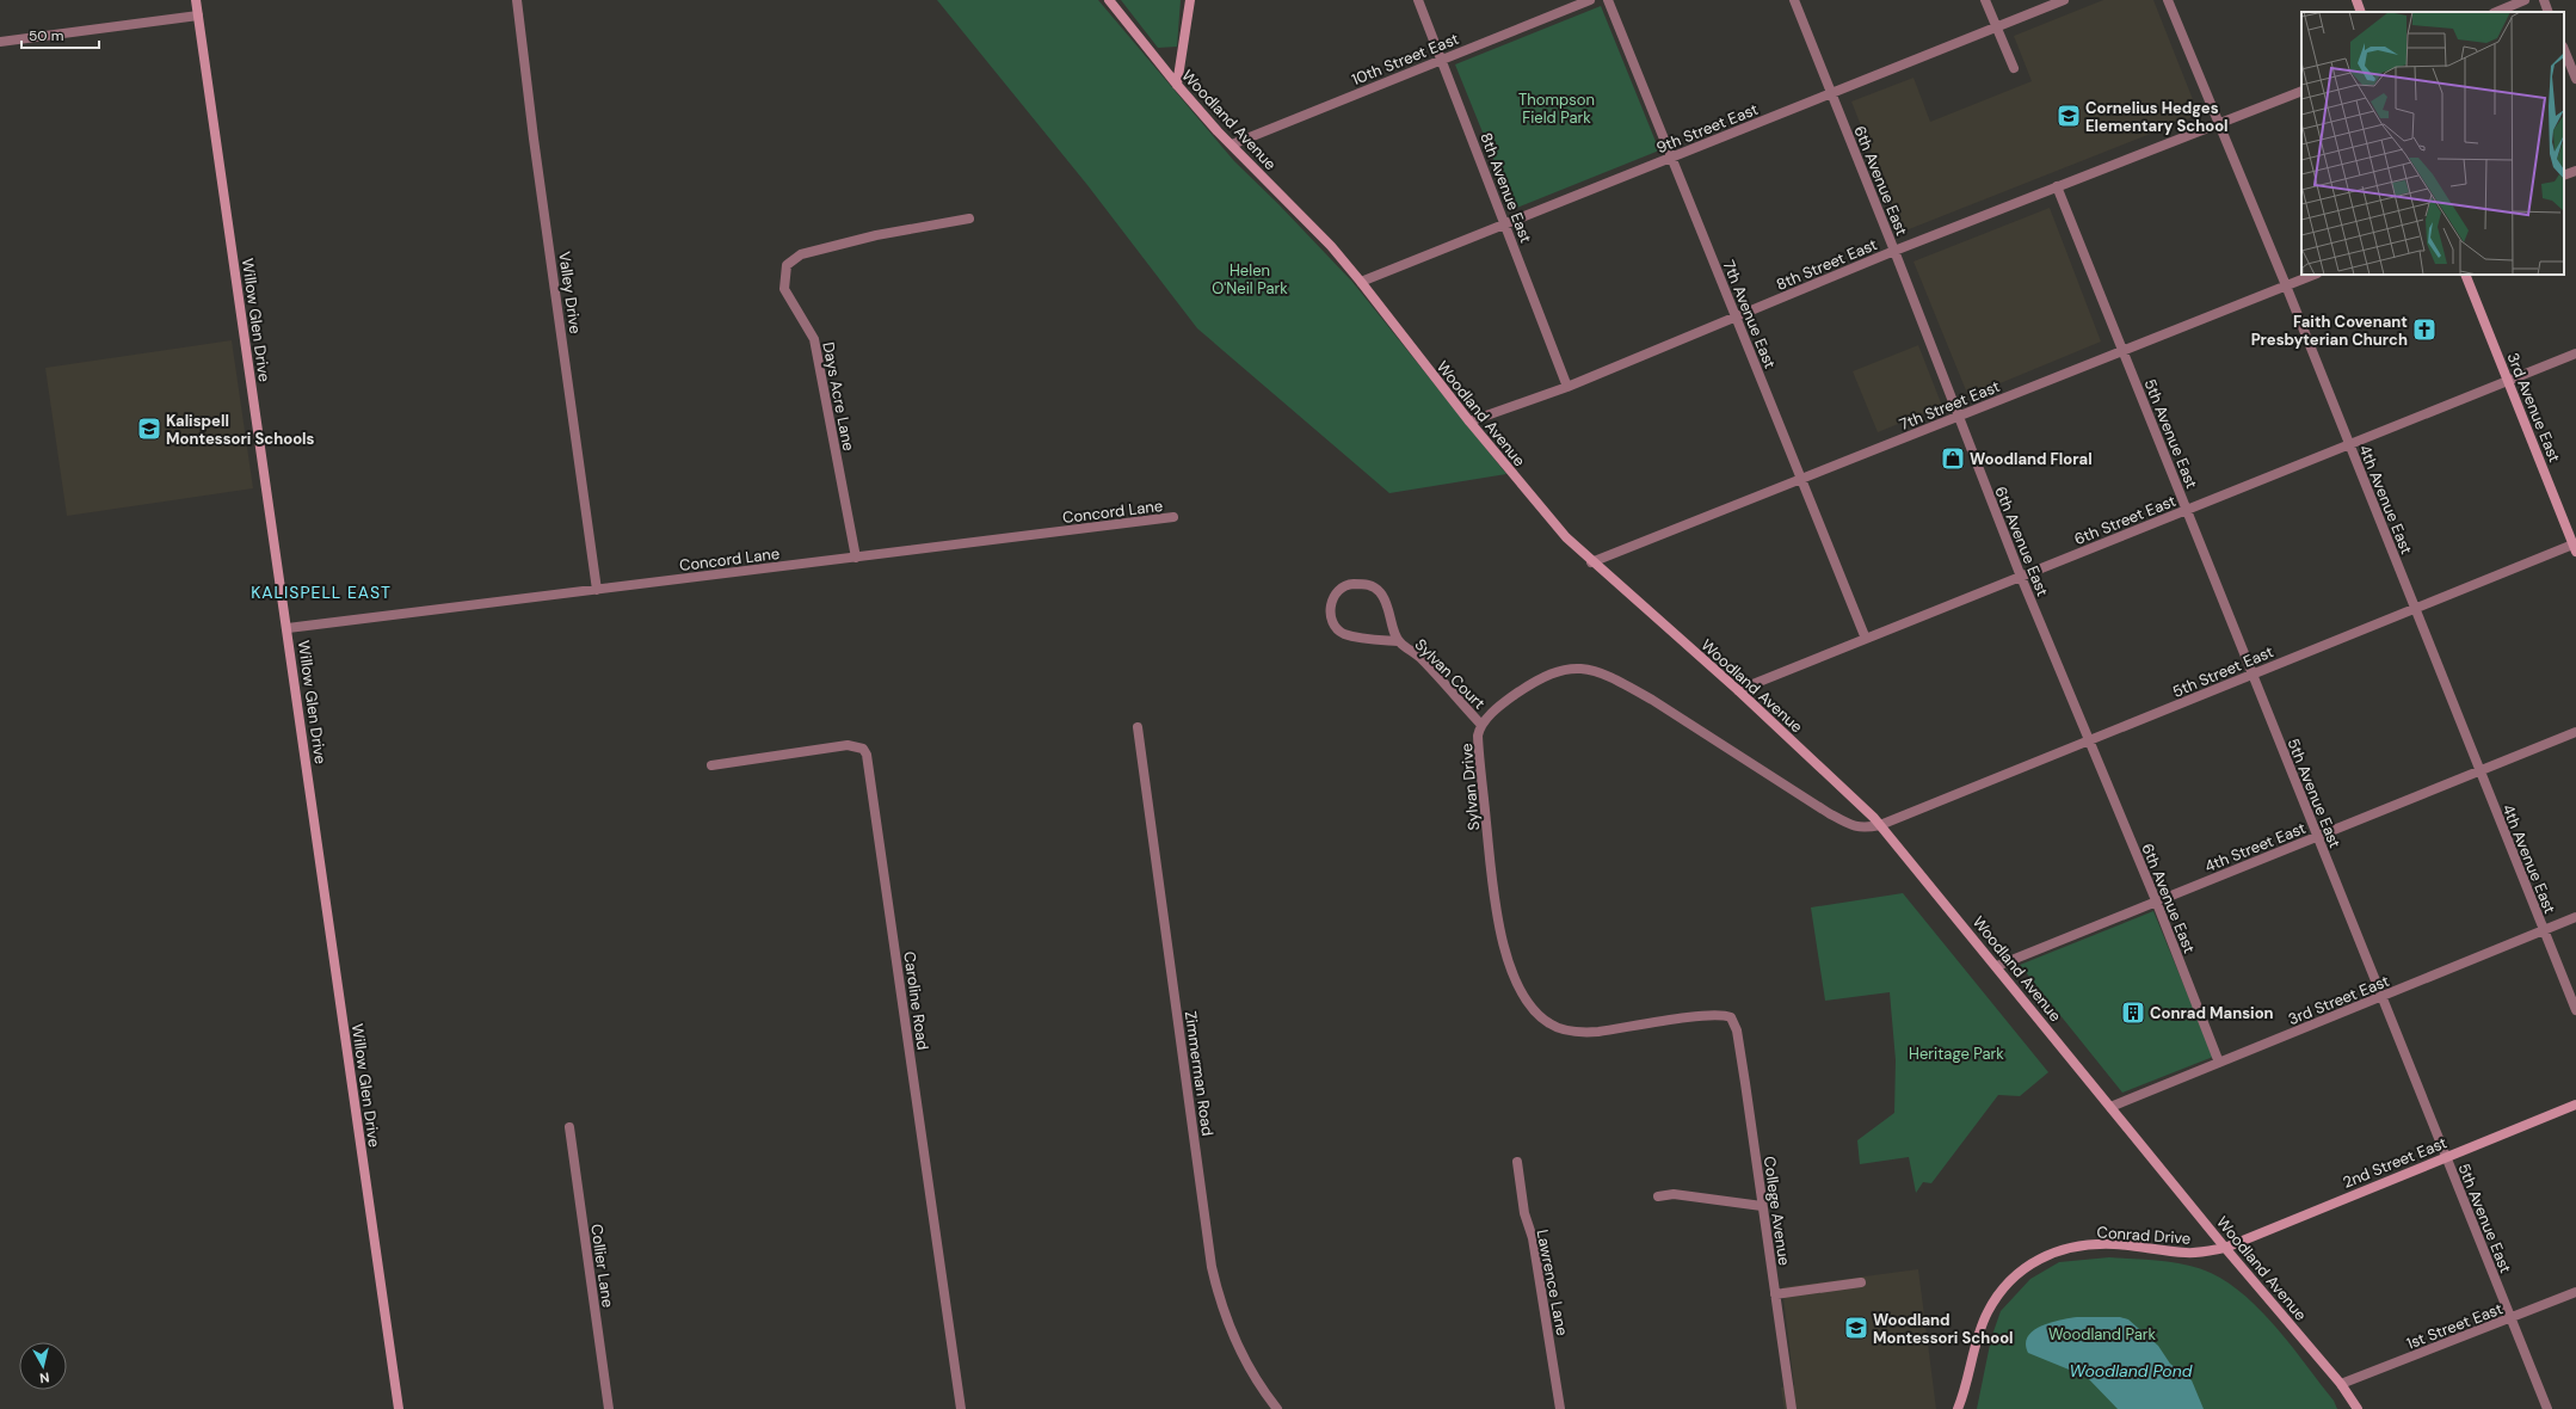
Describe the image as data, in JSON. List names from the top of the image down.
{
  "streets": {
    "street": [
      "10th Street East",
      "Woodland Avenue",
      "9th Street East",
      "6th Avenue East",
      "8th Avenue East",
      "8th Street East",
      "Valley Drive",
      "7th Avenue East",
      "Willow Glen Drive",
      "Days Acre Lane",
      "7th Street East",
      "3rd Avenue East",
      "5th Avenue East",
      "4th Avenue East",
      "Concord Lane",
      "6th Street East",
      "5th Street East",
      "Sylvan Court",
      "Sylvan Drive",
      "4th Street East",
      "3rd Street East",
      "Caroline Road",
      "Zimmerman Road",
      "2nd Street East",
      "College Avenue",
      "Conrad Drive",
      "Collier Lane",
      "Lawrence Lane",
      "1st Street East"
    ]
  },
  "crossings": [
    ["10th Street East", "Woodland Avenue"],
    ["10th Street East", "8th Avenue East"],
    ["Woodland Avenue", "9th Street East"],
    ["Woodland Avenue", "8th Street East"],
    ["Woodland Avenue", "7th Street East"],
    ["Woodland Avenue", "6th Street East"],
    ["Woodland Avenue", "5th Street East"],
    ["Woodland Avenue", "Sylvan Drive"],
    ["Woodland Avenue", "4th Street East"],
    ["Woodland Avenue", "3rd Street East"],
    ["Woodland Avenue", "2nd Street East"],
    ["Woodland Avenue", "Conrad Drive"],
    ["Woodland Avenue", "1st Street East"],
    ["9th Street East", "6th Avenue East"],
    ["9th Street East", "8th Avenue East"],
    ["9th Street East", "7th Avenue East"],
    ["6th Avenue East", "8th Street East"],
    ["6th Avenue East", "7th Street East"],
    ["6th Avenue East", "6th Street East"],
    ["6th Avenue East", "5th Street East"],
    ["6th Avenue East", "4th Street East"],
    ["6th Avenue East", "3rd Street East"],
    ["8th Avenue East", "8th Street East"],
    ["8th Street East", "7th Avenue East"],
    ["8th Street East", "5th Avenue East"],
    ["8th Street East", "4th Avenue East"],
    ["Valley Drive", "Concord Lane"],
    ["7th Avenue East", "7th Street East"],
    ["7th Avenue East", "6th Street East"],
    ["Willow Glen Drive", "Concord Lane"],
    ["Days Acre Lane", "Concord Lane"],
    ["7th Street East", "5th Avenue East"],
    ["7th Street East", "4th Avenue East"],
    ["3rd Avenue East", "6th Street East"],
    ["3rd Avenue East", "5th Street East"],
    ["5th Avenue East", "6th Street East"],
    ["5th Avenue East", "5th Street East"],
    ["5th Avenue East", "4th Street East"],
    ["5th Avenue East", "3rd Street East"],
    ["5th Avenue East", "2nd Street East"],
    ["5th Avenue East", "1st Street East"],
    ["4th Avenue East", "6th Street East"],
    ["4th Avenue East", "5th Street East"],
    ["4th Avenue East", "4th Street East"],
    ["4th Avenue East", "3rd Street East"],
    ["5th Street East", "Sylvan Drive"],
    ["Sylvan Court", "Sylvan Drive"],
    ["Sylvan Drive", "College Avenue"],
    ["2nd Street East", "Conrad Drive"]
  ],
  "districts": ["KALISPELL EAST"],
  "water": ["Woodland Pond"],
  "parks": [
    "Thompson Field Park",
    "Helen O'Neil Park",
    "Heritage Park",
    "Woodland Park"
  ],
  "places": {
    "school or university": ["Cornelius Hedges Elementary School", "Kalispell Montessori Schools", "Woodland Montessori School"],
    "church": ["Faith Covenant Presbyterian Church"],
    "shop": ["Woodland Floral"],
    "building": ["Conrad Mansion"]
  },
  "scale_bar": "50 m",
  "north": "bottom"
}
